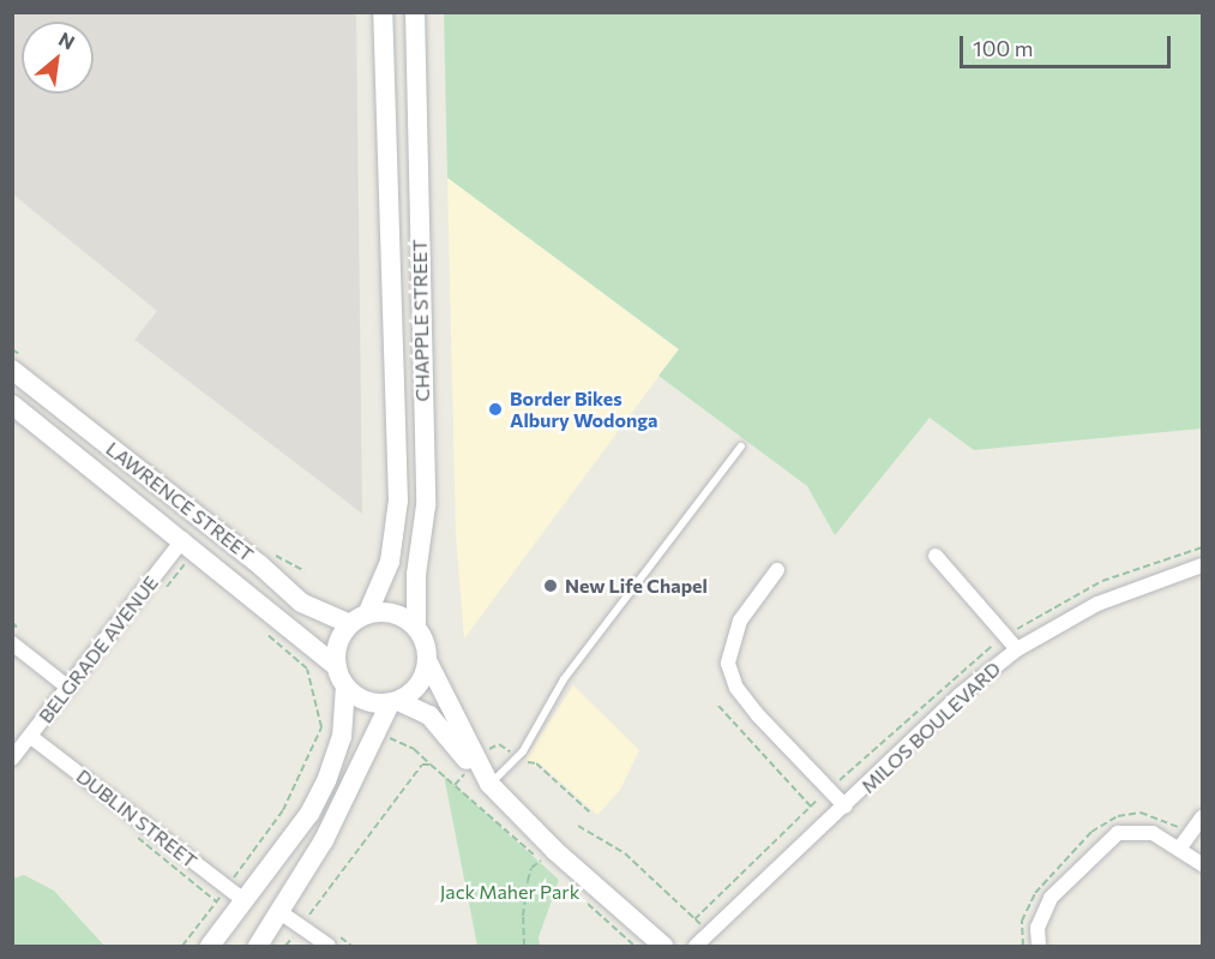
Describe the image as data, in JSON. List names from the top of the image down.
{
  "streets": {
    "street": [
      "CHAPPLE STREET",
      "LAWRENCE STREET",
      "BELGRADE AVENUE",
      "MILOS BOULEVARD",
      "DUBLIN STREET"
    ]
  },
  "crossings": [
    ["CHAPPLE STREET", "LAWRENCE STREET"],
    ["LAWRENCE STREET", "BELGRADE AVENUE"],
    ["BELGRADE AVENUE", "DUBLIN STREET"]
  ],
  "parks": ["Jack Maher Park"],
  "places": ["Border Bikes Albury Wodonga", "New Life Chapel"],
  "scale_bar": "100 m",
  "north": "top right"
}
